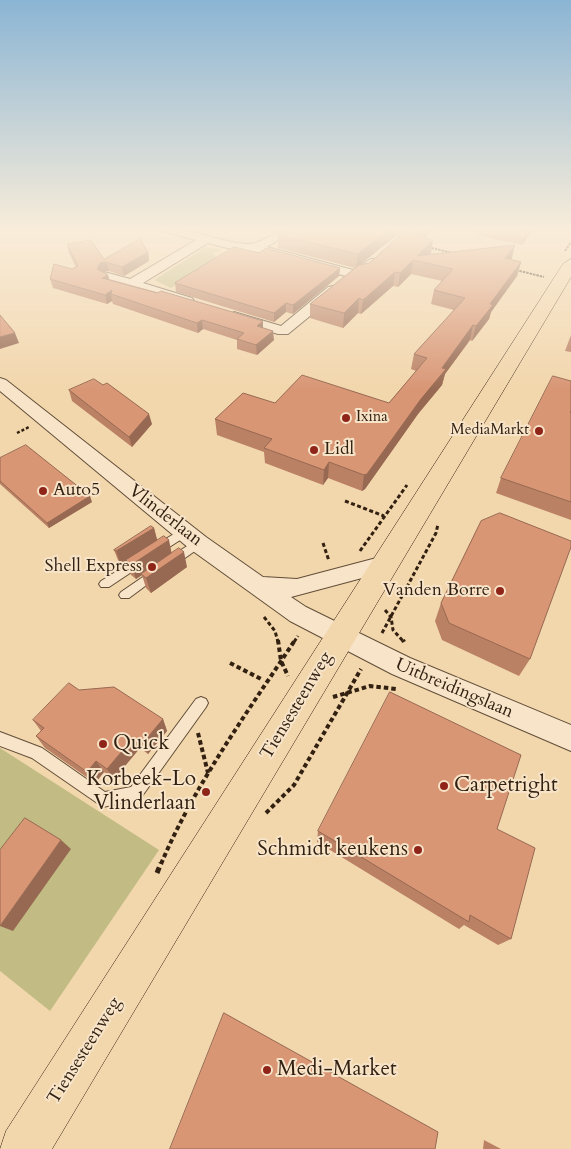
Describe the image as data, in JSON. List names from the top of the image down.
{
  "streets": {
    "main road": ["Tiensesteenweg"],
    "street": ["Vlinderlaan", "Uitbreidingslaan"]
  },
  "crossings": [
    ["Vlinderlaan", "Uitbreidingslaan"],
    ["Vlinderlaan", "Tiensesteenweg"],
    ["Uitbreidingslaan", "Tiensesteenweg"]
  ],
  "places": [
    "Ixina",
    "MediaMarkt",
    "Lidl",
    "Auto5",
    "Shell Express",
    "Vanden Borre",
    "Quick",
    "Carpetright",
    "Korbeek-Lo Vlinderlaan",
    "Schmidt keukens",
    "Medi-Market"
  ]
}
